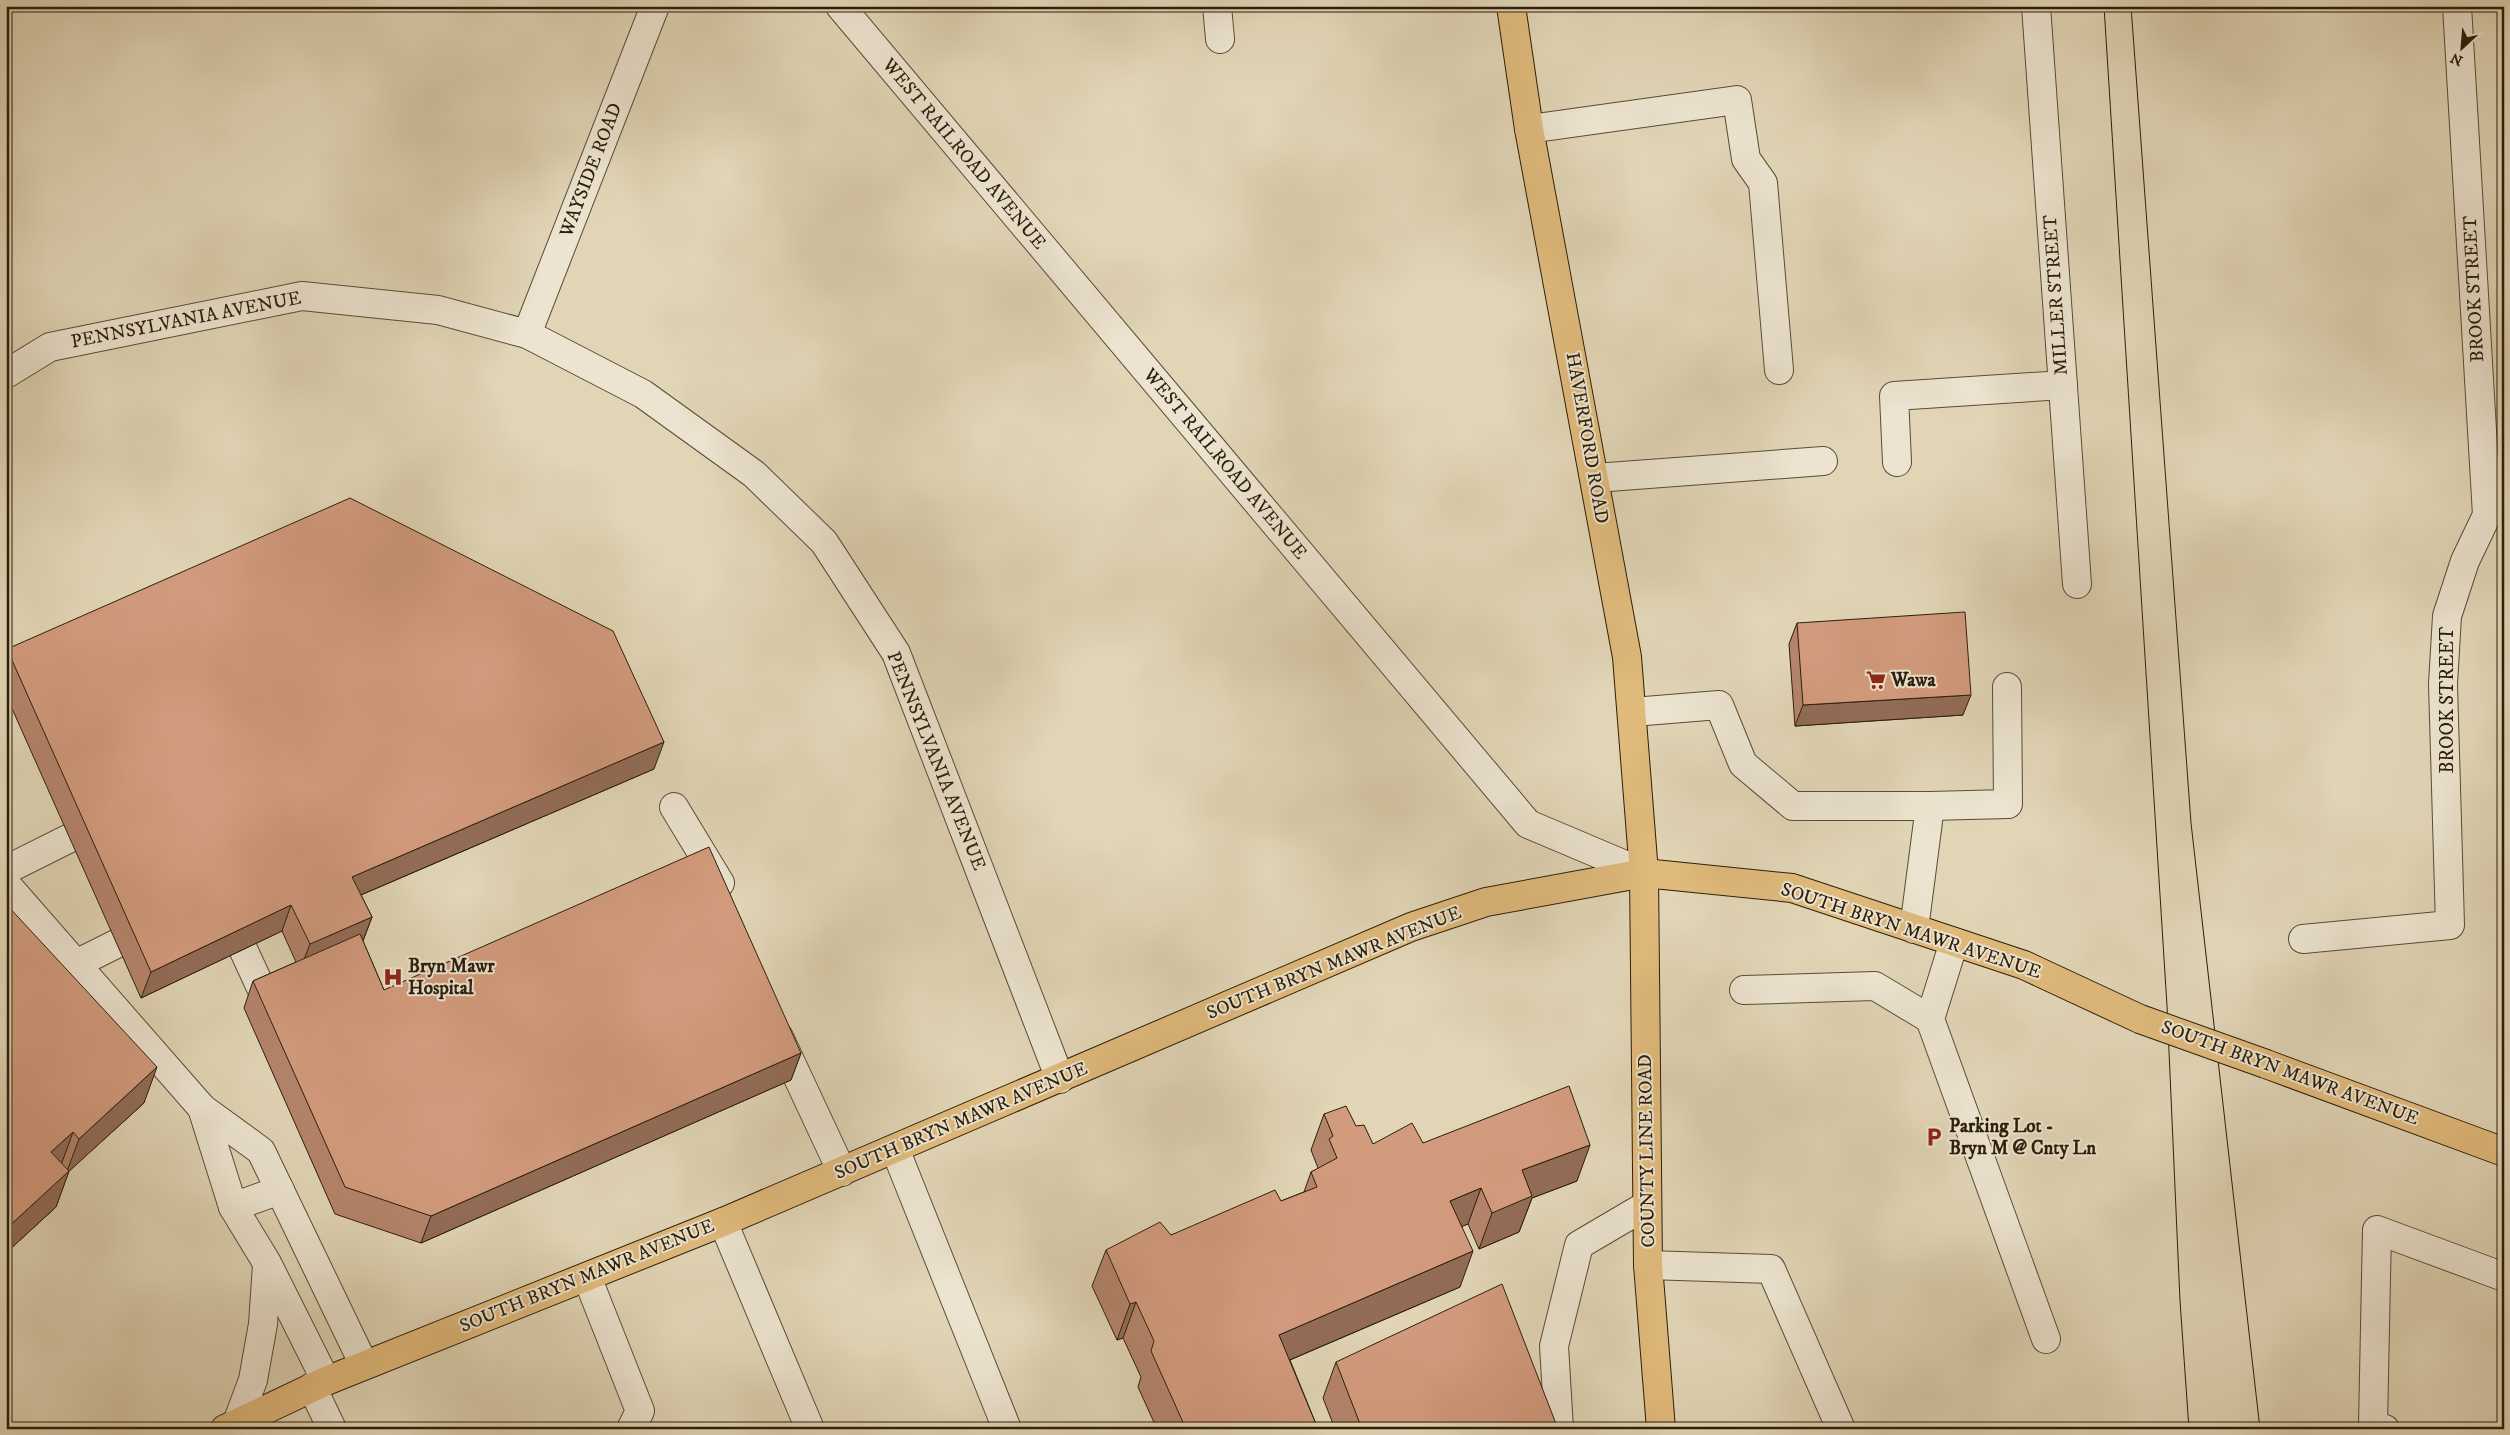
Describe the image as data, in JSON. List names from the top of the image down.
{
  "streets": {
    "main road": ["HAVERFORD ROAD", "SOUTH BRYN MAWR AVENUE", "COUNTY LINE ROAD"],
    "street": [
      "WEST RAILROAD AVENUE",
      "WAYSIDE ROAD",
      "BROOK STREET",
      "MILLER STREET",
      "PENNSYLVANIA AVENUE"
    ]
  },
  "crossings": [
    ["WEST RAILROAD AVENUE", "HAVERFORD ROAD"],
    ["WEST RAILROAD AVENUE", "SOUTH BRYN MAWR AVENUE"],
    ["WEST RAILROAD AVENUE", "COUNTY LINE ROAD"],
    ["WAYSIDE ROAD", "PENNSYLVANIA AVENUE"],
    ["PENNSYLVANIA AVENUE", "SOUTH BRYN MAWR AVENUE"],
    ["HAVERFORD ROAD", "SOUTH BRYN MAWR AVENUE"],
    ["HAVERFORD ROAD", "COUNTY LINE ROAD"],
    ["SOUTH BRYN MAWR AVENUE", "COUNTY LINE ROAD"]
  ],
  "places": {
    "supermarket": ["Wawa"],
    "hospital": ["Bryn Mawr Hospital"],
    "parking": ["Parking Lot - Bryn M @ Cnty Ln"]
  },
  "north": "bottom left"
}
